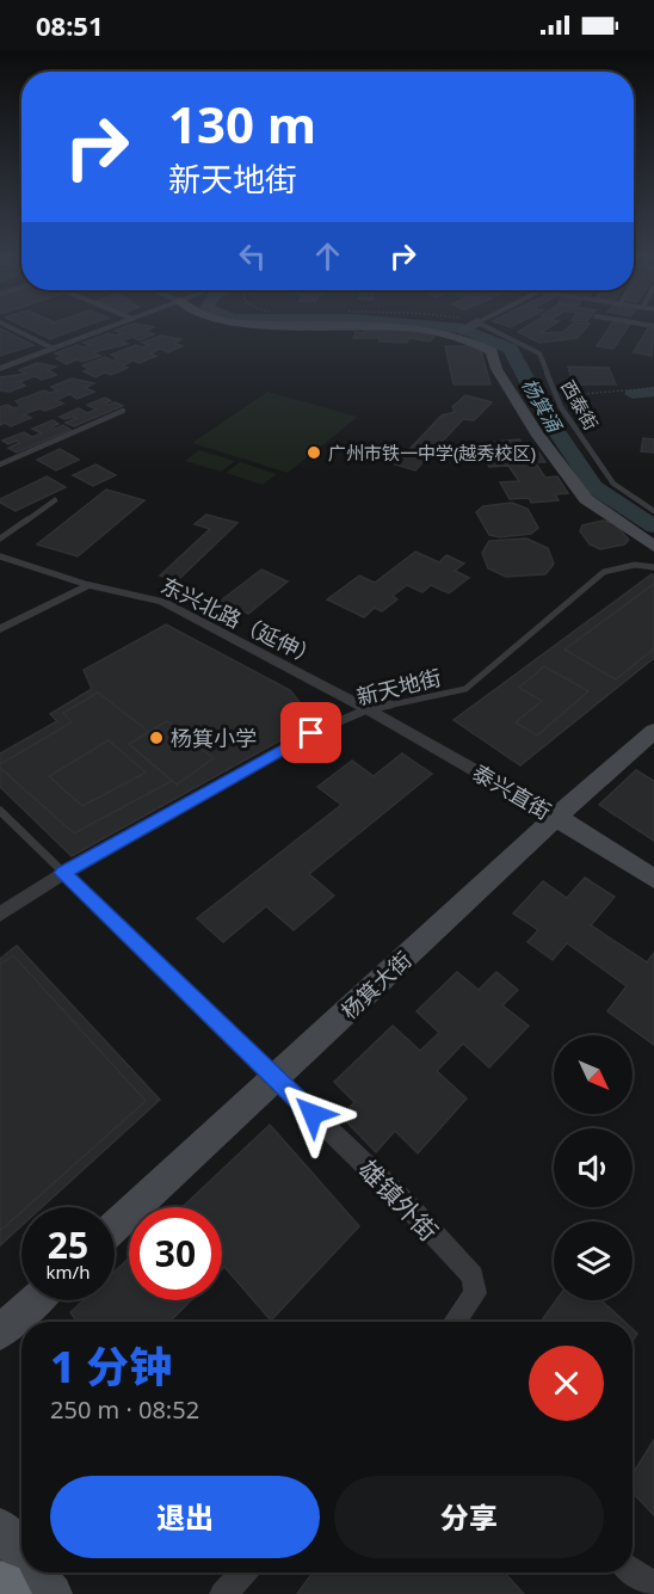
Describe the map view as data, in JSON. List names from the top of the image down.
{
  "streets": {
    "street": [
      "东兴北路（延伸）",
      "泰兴直街",
      "杨箕大街",
      "雄镇外街"
    ],
    "lane": ["西泰街", "新天地街"]
  },
  "crossings": [
    ["东兴北路（延伸）", "新天地街"],
    ["东兴北路（延伸）", "泰兴直街"],
    ["新天地街", "泰兴直街"],
    ["新天地街", "雄镇外街"],
    ["泰兴直街", "杨箕大街"],
    ["杨箕大街", "雄镇外街"]
  ],
  "water": ["杨箕涌"],
  "places": ["广州市铁一中学(越秀校区)", "杨箕小学"],
  "north": "bottom right",
  "page": {
    "status": "08:51",
    "turn": ["130 m", "新天地街"],
    "speed": "25 km/h",
    "limit": "30",
    "heading": ["1 分钟", "250 m · 08:52"],
    "buttons": ["退出", "分享"]
  }
}
